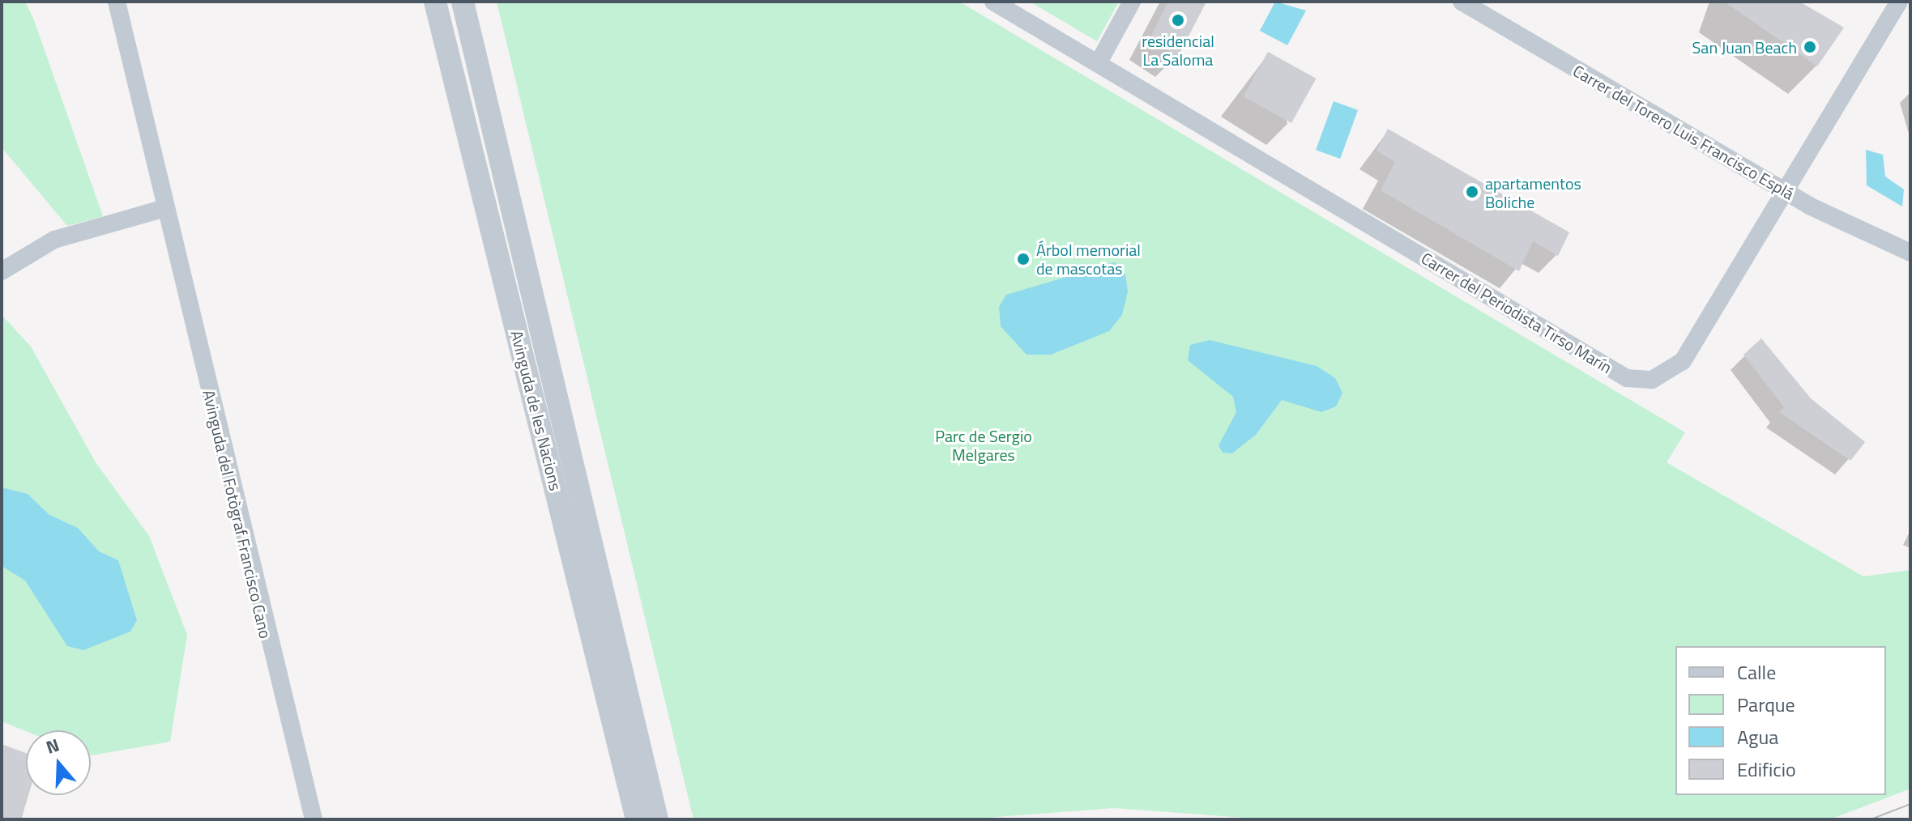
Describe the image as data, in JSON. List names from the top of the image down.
{
  "streets": {
    "street": [
      "Carrer del Torero Luis Francisco Esplá",
      "Carrer del Periodista Tirso Marín",
      "Avinguda de les Nacions",
      "Avinguda del Fotògraf Francisco Cano"
    ]
  },
  "crossings": [
    ["Carrer del Torero Luis Francisco Esplá", "Carrer del Periodista Tirso Marín"]
  ],
  "parks": ["Parc de Sergio Melgares"],
  "places": [
    "residencial La Saloma",
    "San Juan Beach",
    "apartamentos Boliche",
    "Árbol memorial de mascotas"
  ],
  "legend": [
    "Calle",
    "Parque",
    "Agua",
    "Edificio"
  ],
  "north": "top"
}
